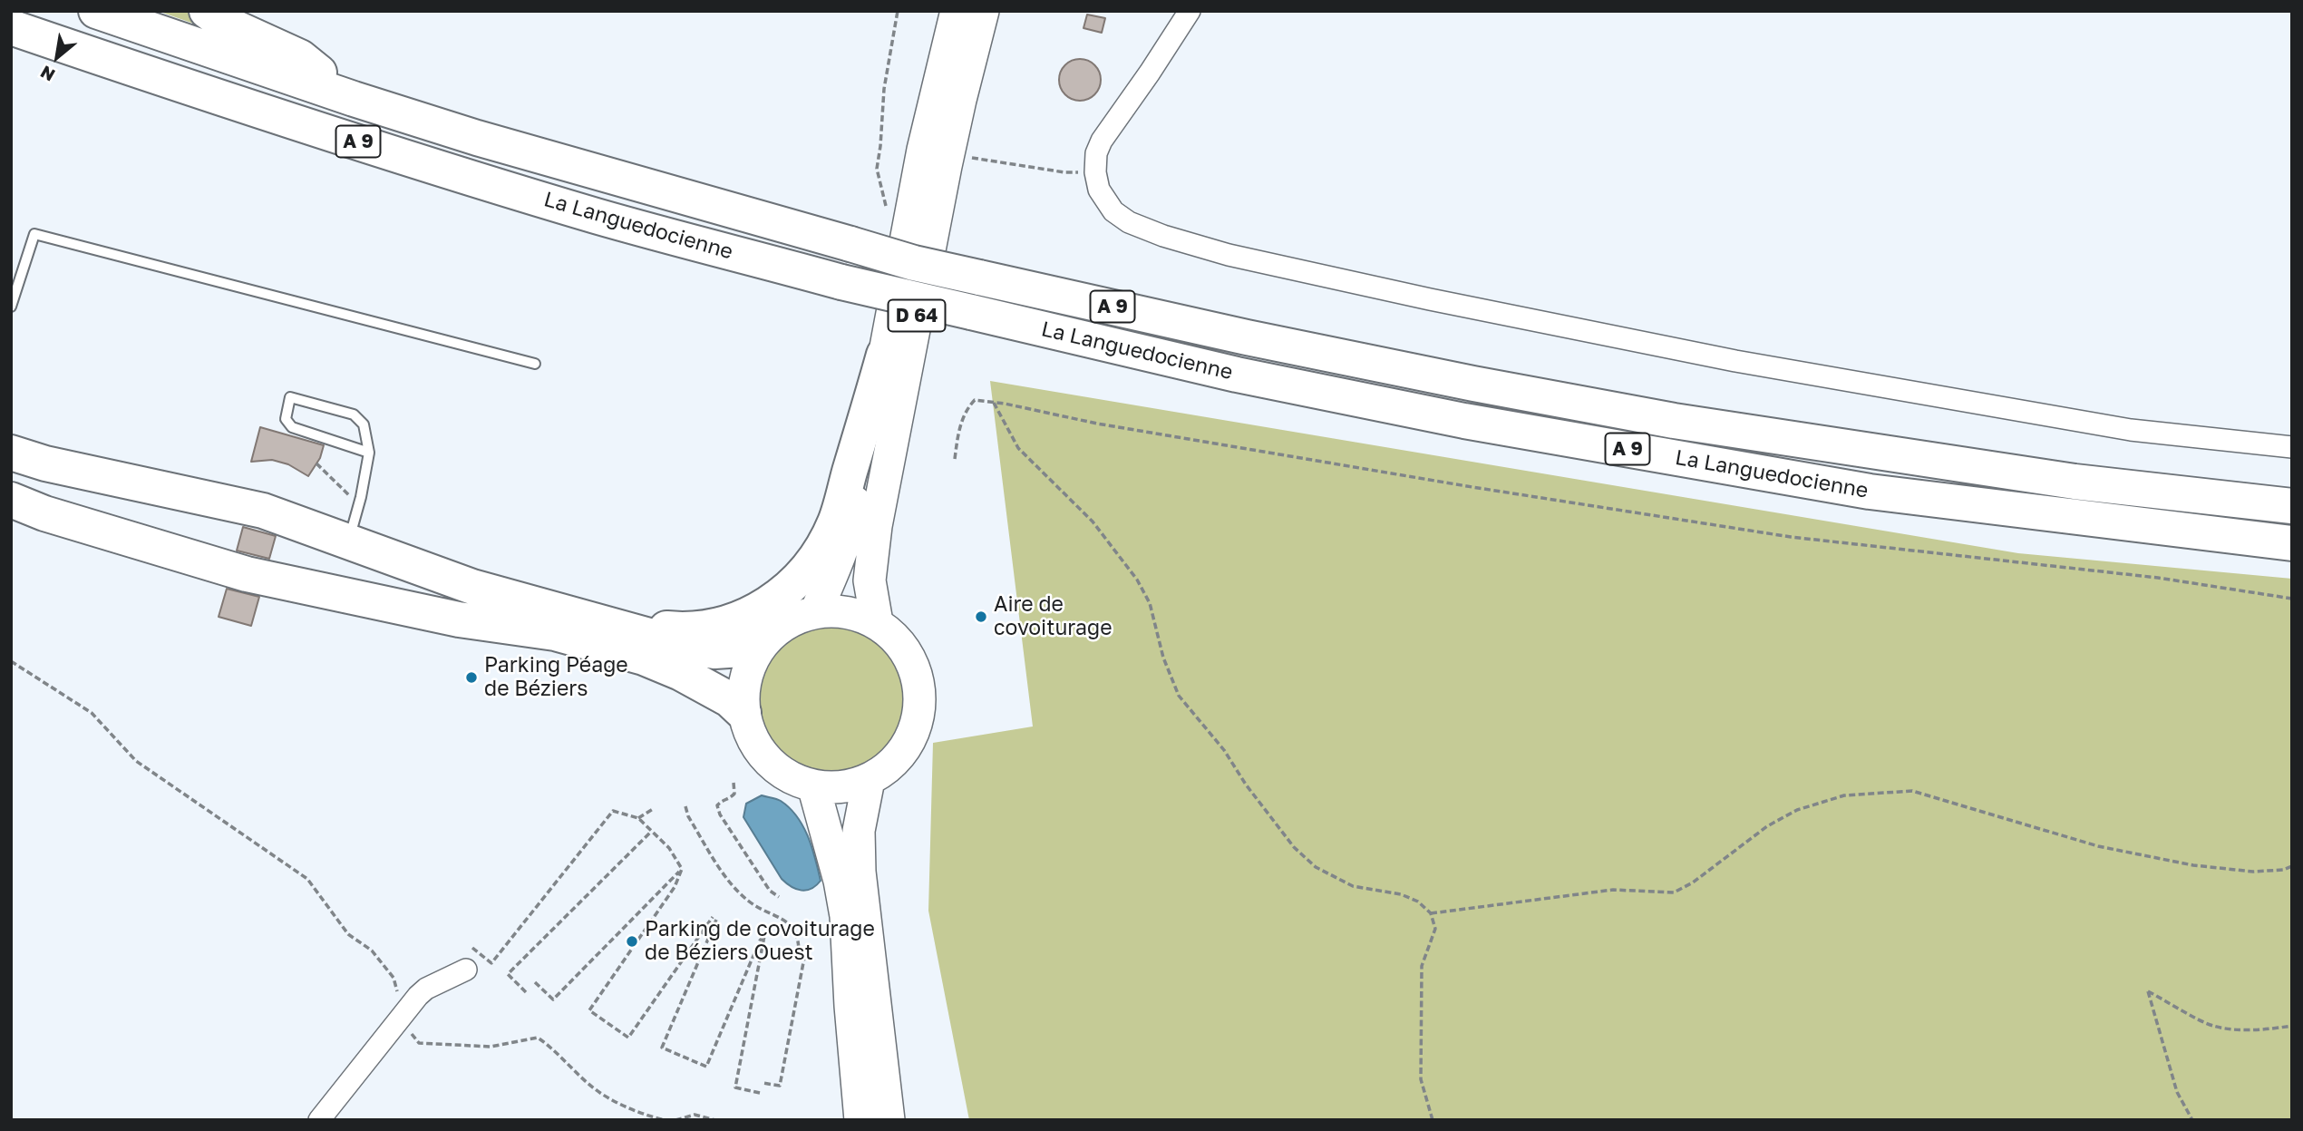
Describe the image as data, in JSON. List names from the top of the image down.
{
  "streets": {
    "highway": ["A 9", "La Languedocienne"],
    "main road": ["D 64"]
  },
  "places": ["Aire de covoiturage", "Parking Péage de Béziers", "Parking de covoiturage de Béziers Ouest"],
  "north": "bottom left"
}
